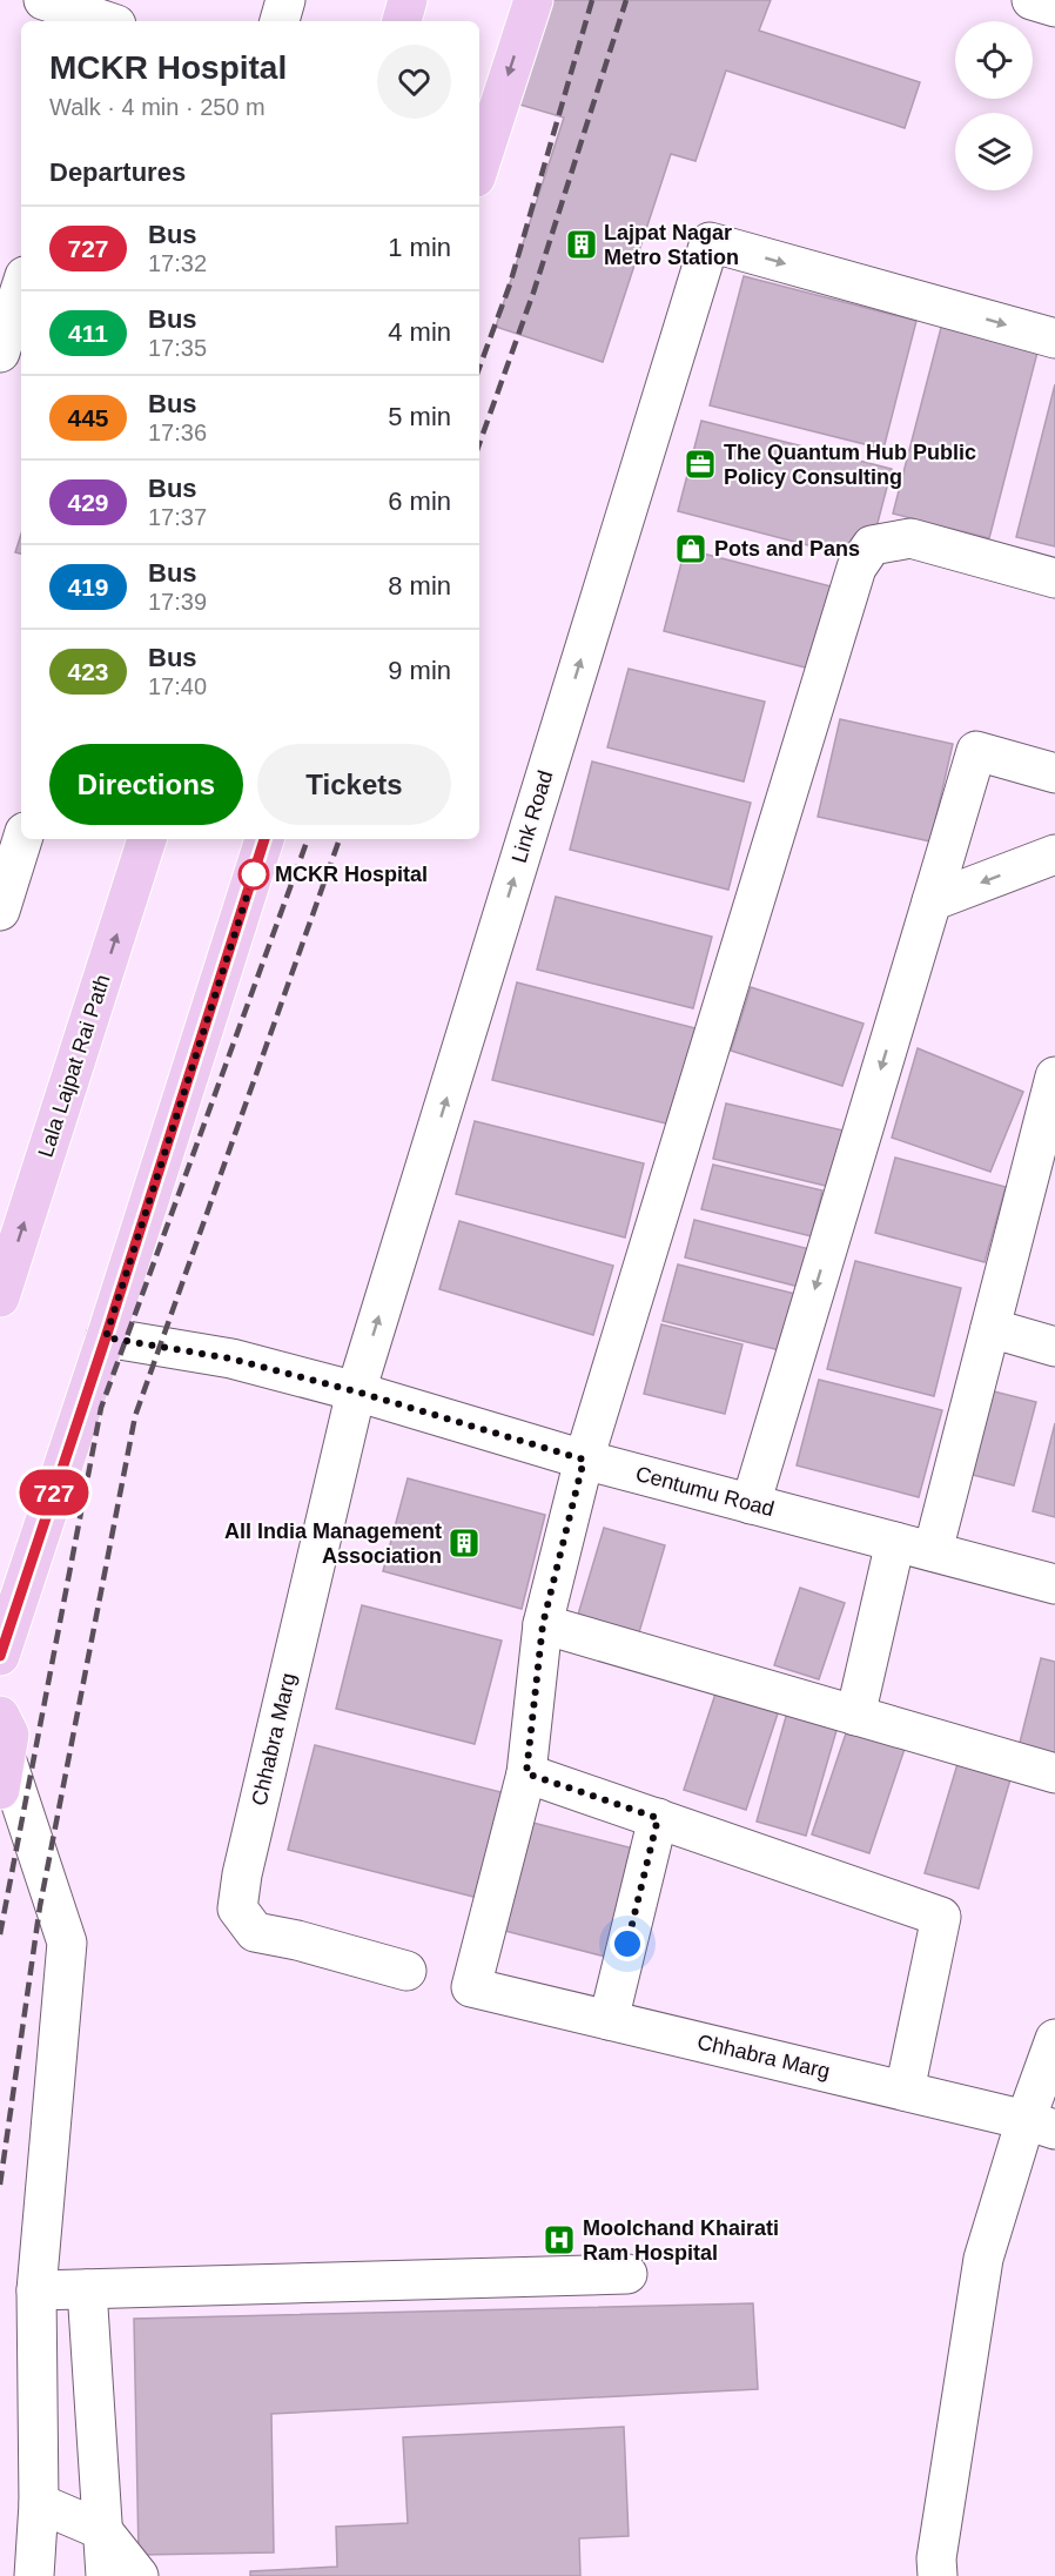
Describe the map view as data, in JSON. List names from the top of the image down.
{
  "streets": {
    "main road": ["Lala Lajpat Rai Path"],
    "street": ["Link Road", "Centumu Road", "Chhabra Marg"]
  },
  "crossings": [
    ["Link Road", "Centumu Road"],
    ["Link Road", "Chhabra Marg"],
    ["Centumu Road", "Chhabra Marg"]
  ],
  "one_way": ["Link Road"],
  "places": {
    "building": ["Lajpat Nagar Metro Station", "All India Management Association"],
    "office": ["The Quantum Hub Public Policy Consulting"],
    "shop": ["Pots and Pans"],
    "other": ["MCKR Hospital"],
    "hospital": ["Moolchand Khairati Ram Hospital"]
  },
  "lines": ["bus line 727"],
  "page": {
    "on_map": "727",
    "heading": [
      ["MCKR Hospital", "Walk · 4 min · 250 m"],
      "Departures"
    ],
    "list": [
      {
        "mark": "727",
        "name": "Bus",
        "note": "17:32",
        "value": "1 min"
      },
      {
        "mark": "411",
        "name": "Bus",
        "note": "17:35",
        "value": "4 min"
      },
      {
        "mark": "445",
        "name": "Bus",
        "note": "17:36",
        "value": "5 min"
      },
      {
        "mark": "429",
        "name": "Bus",
        "note": "17:37",
        "value": "6 min"
      },
      {
        "mark": "419",
        "name": "Bus",
        "note": "17:39",
        "value": "8 min"
      },
      {
        "mark": "423",
        "name": "Bus",
        "note": "17:40",
        "value": "9 min"
      }
    ],
    "buttons": ["Directions", "Tickets"]
  }
}
